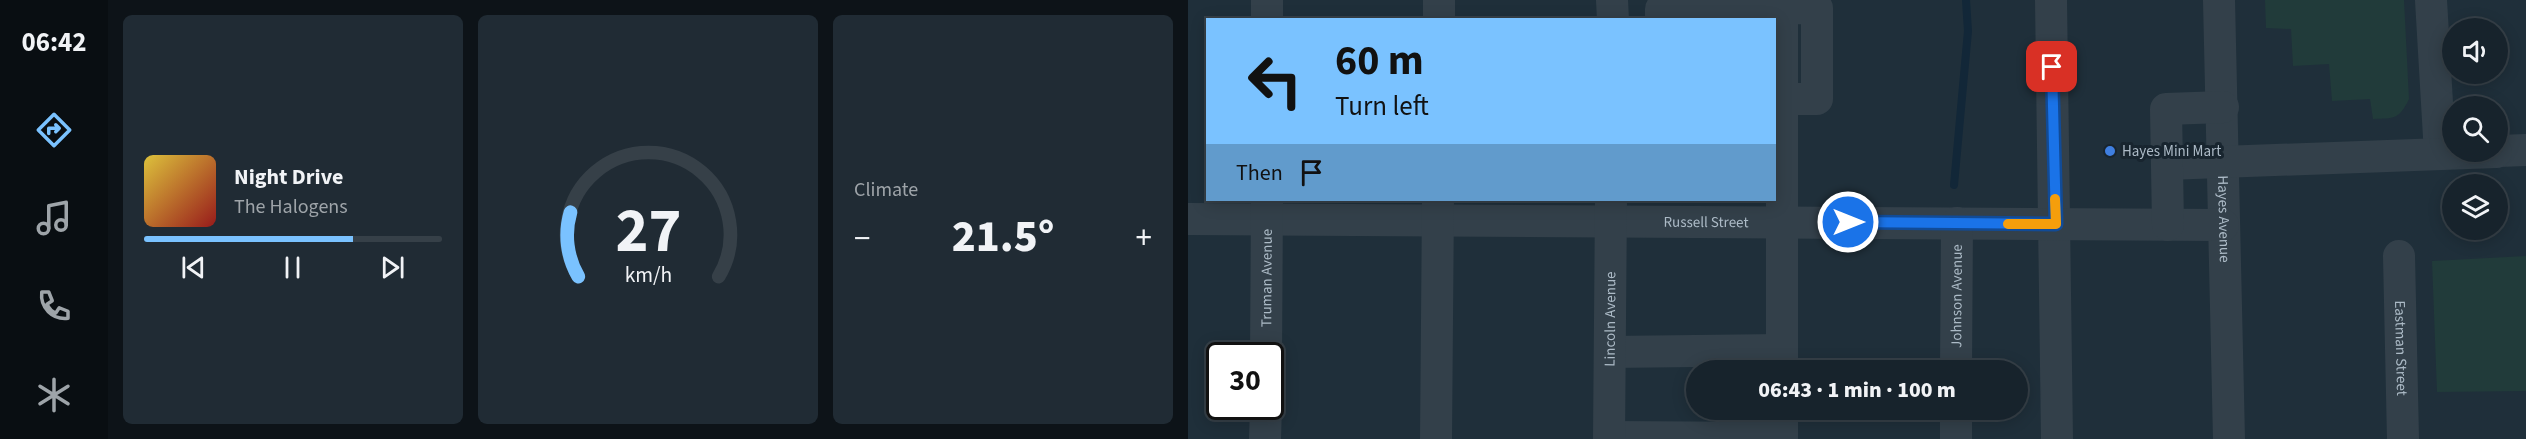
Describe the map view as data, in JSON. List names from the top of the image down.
{
  "streets": {
    "street": [
      "Hayes Avenue",
      "Russell Street",
      "Truman Avenue",
      "Johnson Avenue",
      "Lincoln Avenue",
      "Eastman Street"
    ]
  },
  "crossings": [
    ["Hayes Avenue", "Russell Street"],
    ["Russell Street", "Truman Avenue"],
    ["Russell Street", "Johnson Avenue"],
    ["Russell Street", "Lincoln Avenue"]
  ],
  "places": ["Hayes Mini Mart"],
  "page": {
    "tabs": "06:42",
    "tile": "Climate",
    "turn": ["60 m", "Turn left"],
    "then": "Then",
    "song": ["Night Drive", "The Halogens"],
    "heat": ["−", "21.5°", "+"],
    "limit": "30",
    "trip": "06:43 · 1 min · 100 m",
    "gauge": ["27", "km/h"]
  }
}
